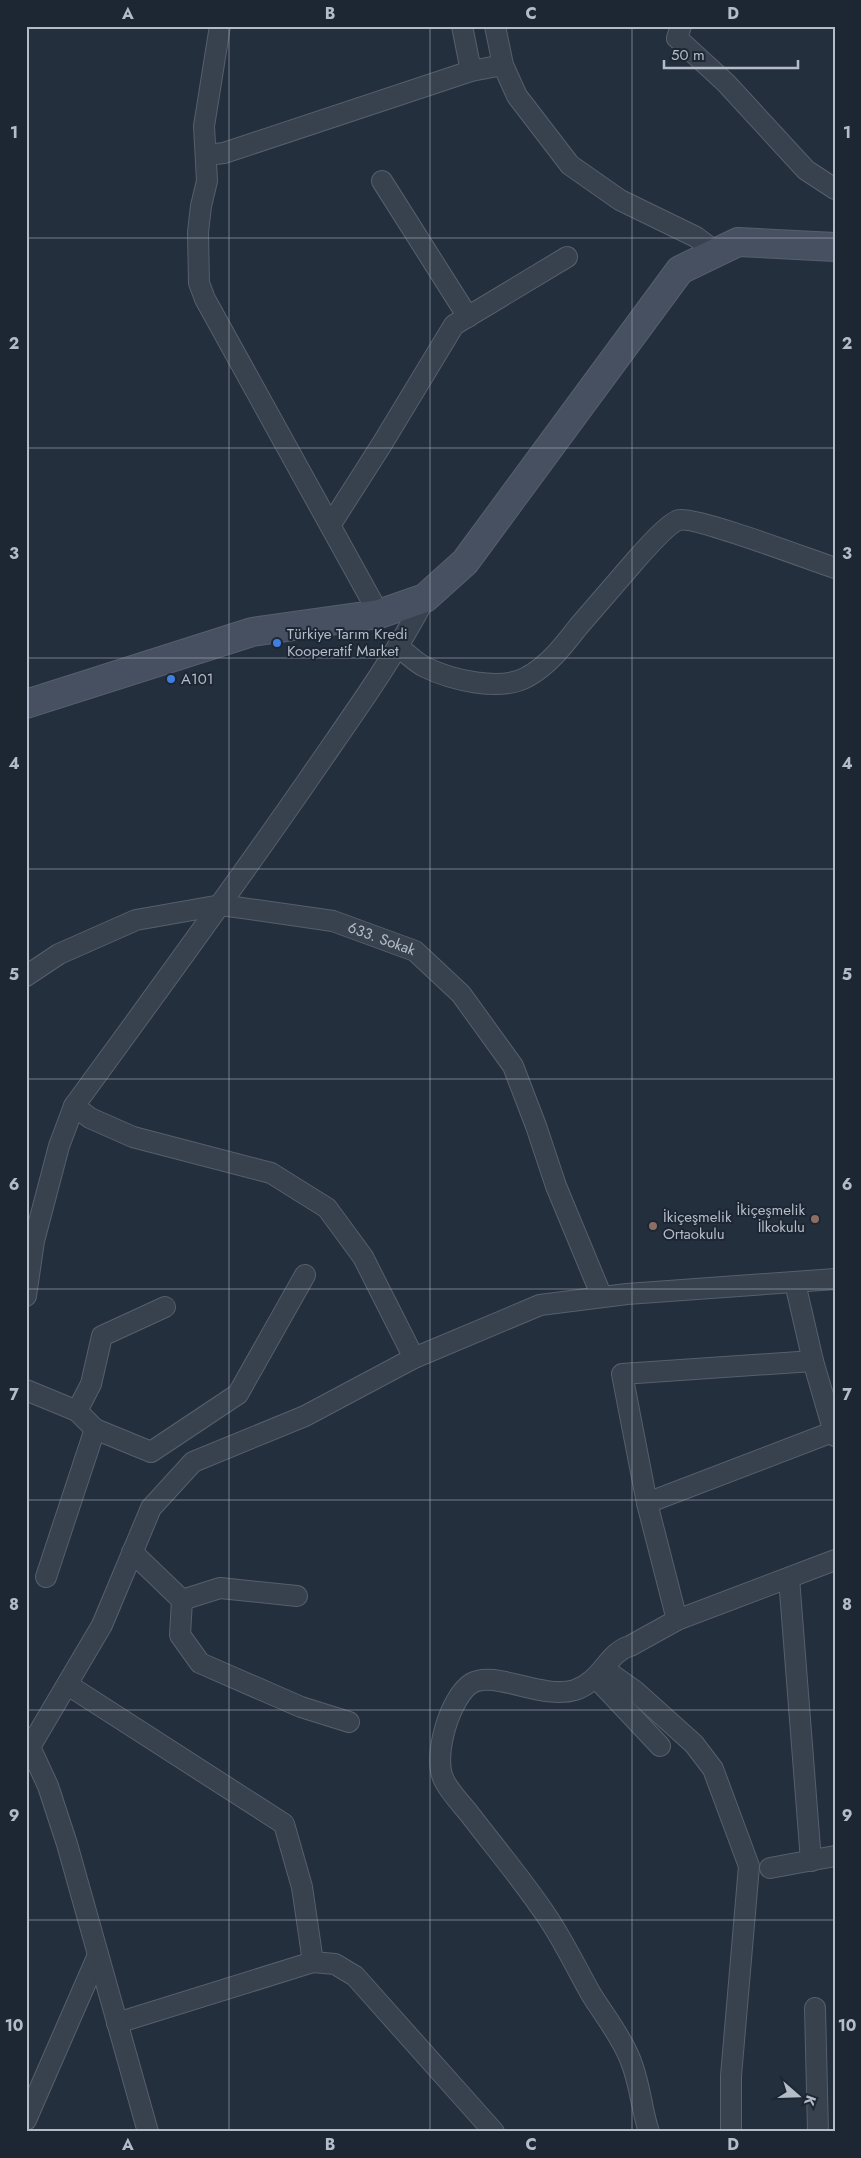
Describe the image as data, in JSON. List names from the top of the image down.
{
  "streets": {
    "street": ["633. Sokak"]
  },
  "places": [
    "Türkiye Tarım Kredi Kooperatif Market",
    "A101",
    "İkiçeşmelik İlkokulu",
    "İkiçeşmelik Ortaokulu"
  ],
  "scale_bar": "50 m",
  "north": "right",
  "grid": {
    "columns": [
      "A",
      "B",
      "C",
      "D"
    ],
    "rows": [
      "1",
      "2",
      "3",
      "4",
      "5",
      "6",
      "7",
      "8",
      "9",
      "10"
    ]
  }
}
